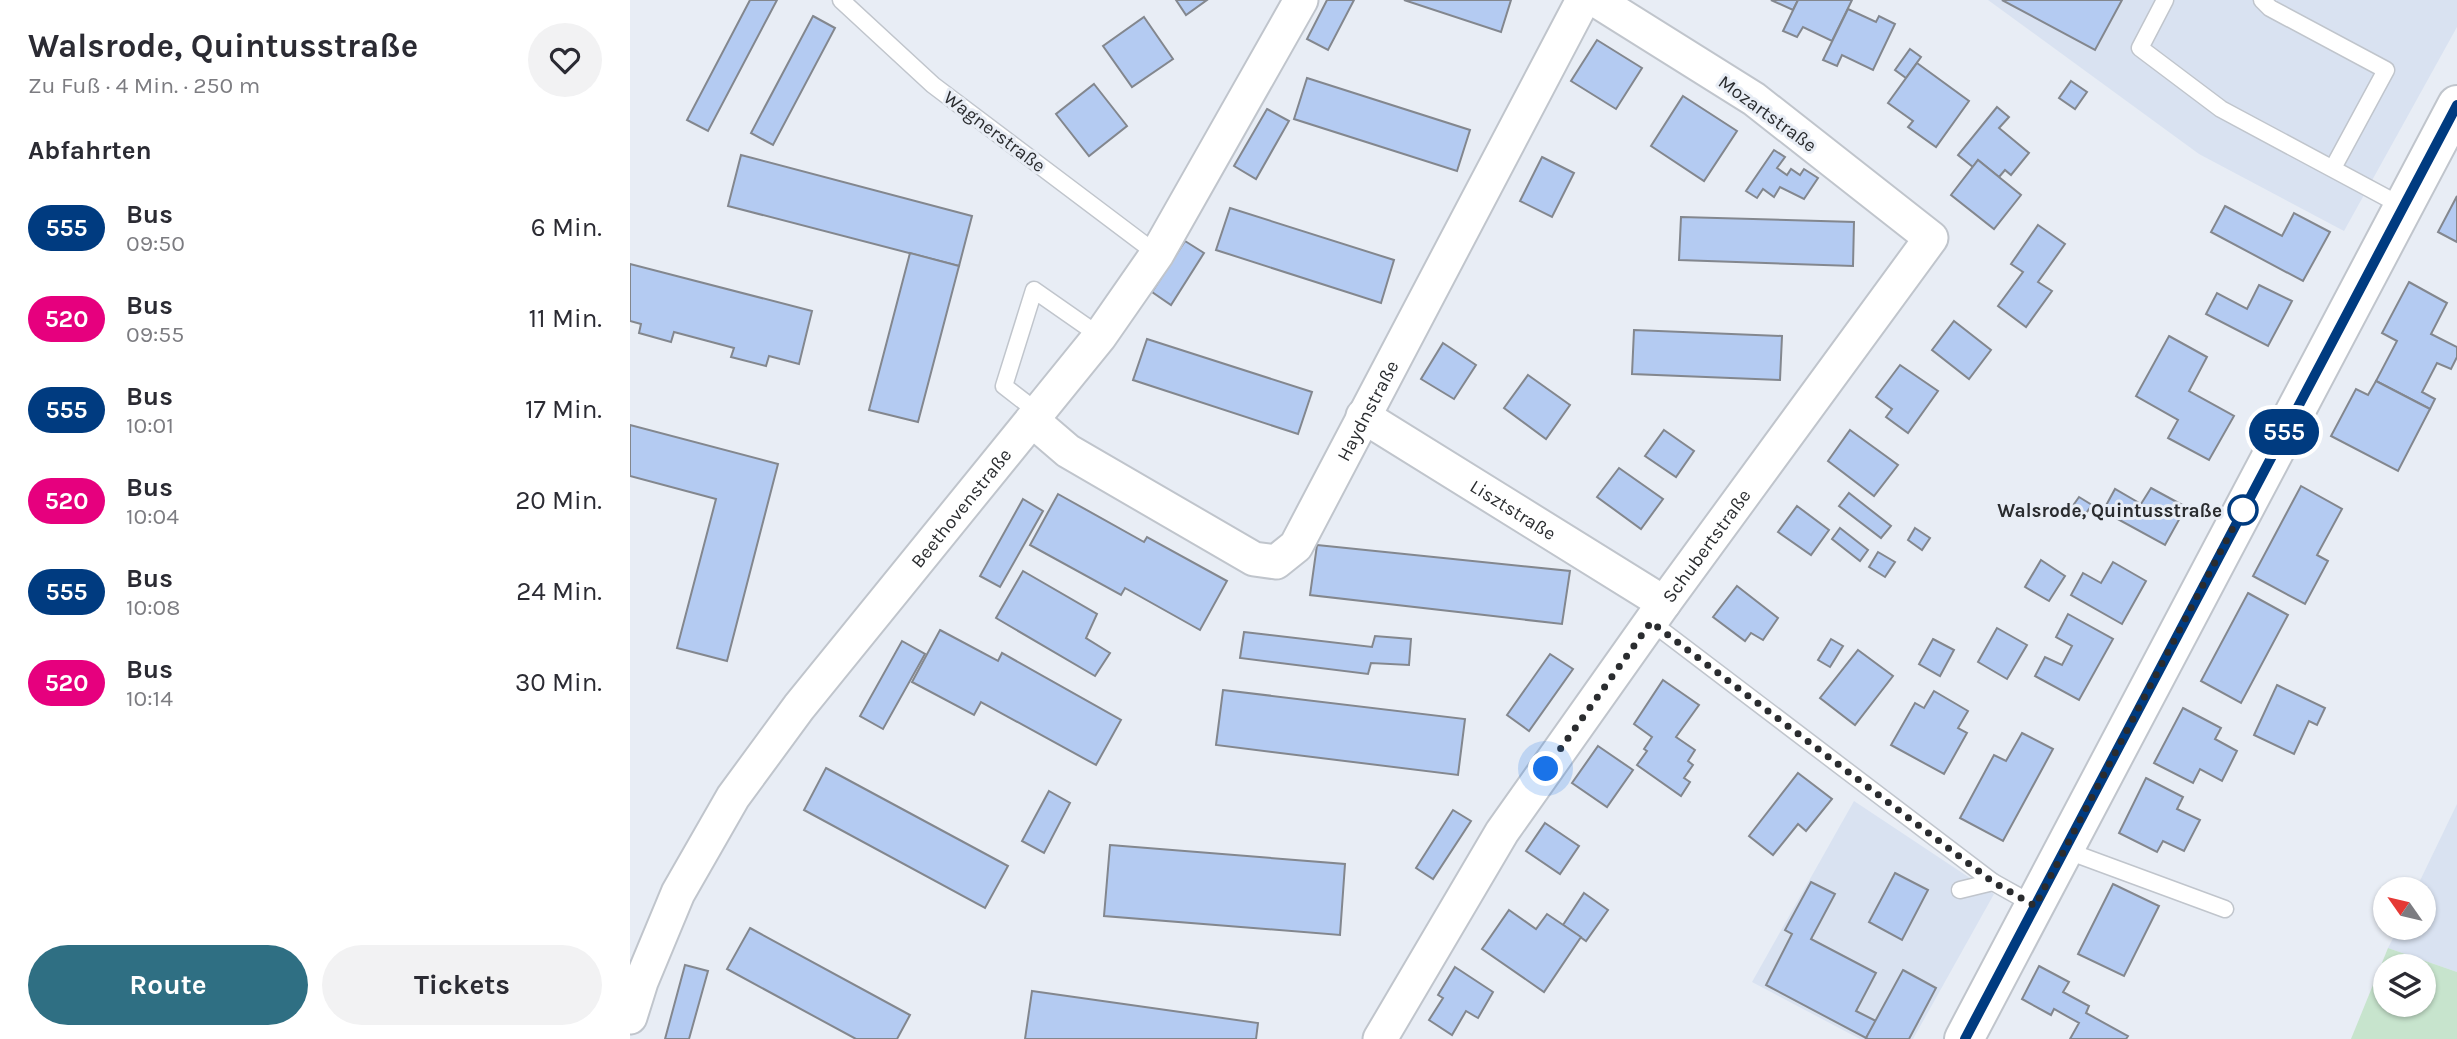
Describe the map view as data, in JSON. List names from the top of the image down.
{
  "streets": {
    "street": [
      "Mozartstraße",
      "Haydnstraße",
      "Beethovenstraße",
      "Lisztstraße",
      "Schubertstraße"
    ],
    "lane": ["Wagnerstraße"]
  },
  "crossings": [
    ["Mozartstraße", "Schubertstraße"],
    ["Wagnerstraße", "Beethovenstraße"],
    ["Haydnstraße", "Beethovenstraße"],
    ["Haydnstraße", "Lisztstraße"],
    ["Lisztstraße", "Schubertstraße"]
  ],
  "places": ["Walsrode, Quintusstraße"],
  "lines": ["bus line 555"],
  "north": "top left",
  "page": {
    "heading": [
      ["Walsrode, Quintusstraße", "Zu Fuß · 4 Min. · 250 m"],
      "Abfahrten"
    ],
    "on_map": "555",
    "list": [
      {
        "mark": "555",
        "name": "Bus",
        "note": "09:50",
        "value": "6 Min."
      },
      {
        "mark": "520",
        "name": "Bus",
        "note": "09:55",
        "value": "11 Min."
      },
      {
        "mark": "555",
        "name": "Bus",
        "note": "10:01",
        "value": "17 Min."
      },
      {
        "mark": "520",
        "name": "Bus",
        "note": "10:04",
        "value": "20 Min."
      },
      {
        "mark": "555",
        "name": "Bus",
        "note": "10:08",
        "value": "24 Min."
      },
      {
        "mark": "520",
        "name": "Bus",
        "note": "10:14",
        "value": "30 Min."
      }
    ],
    "buttons": ["Route", "Tickets"]
  }
}
